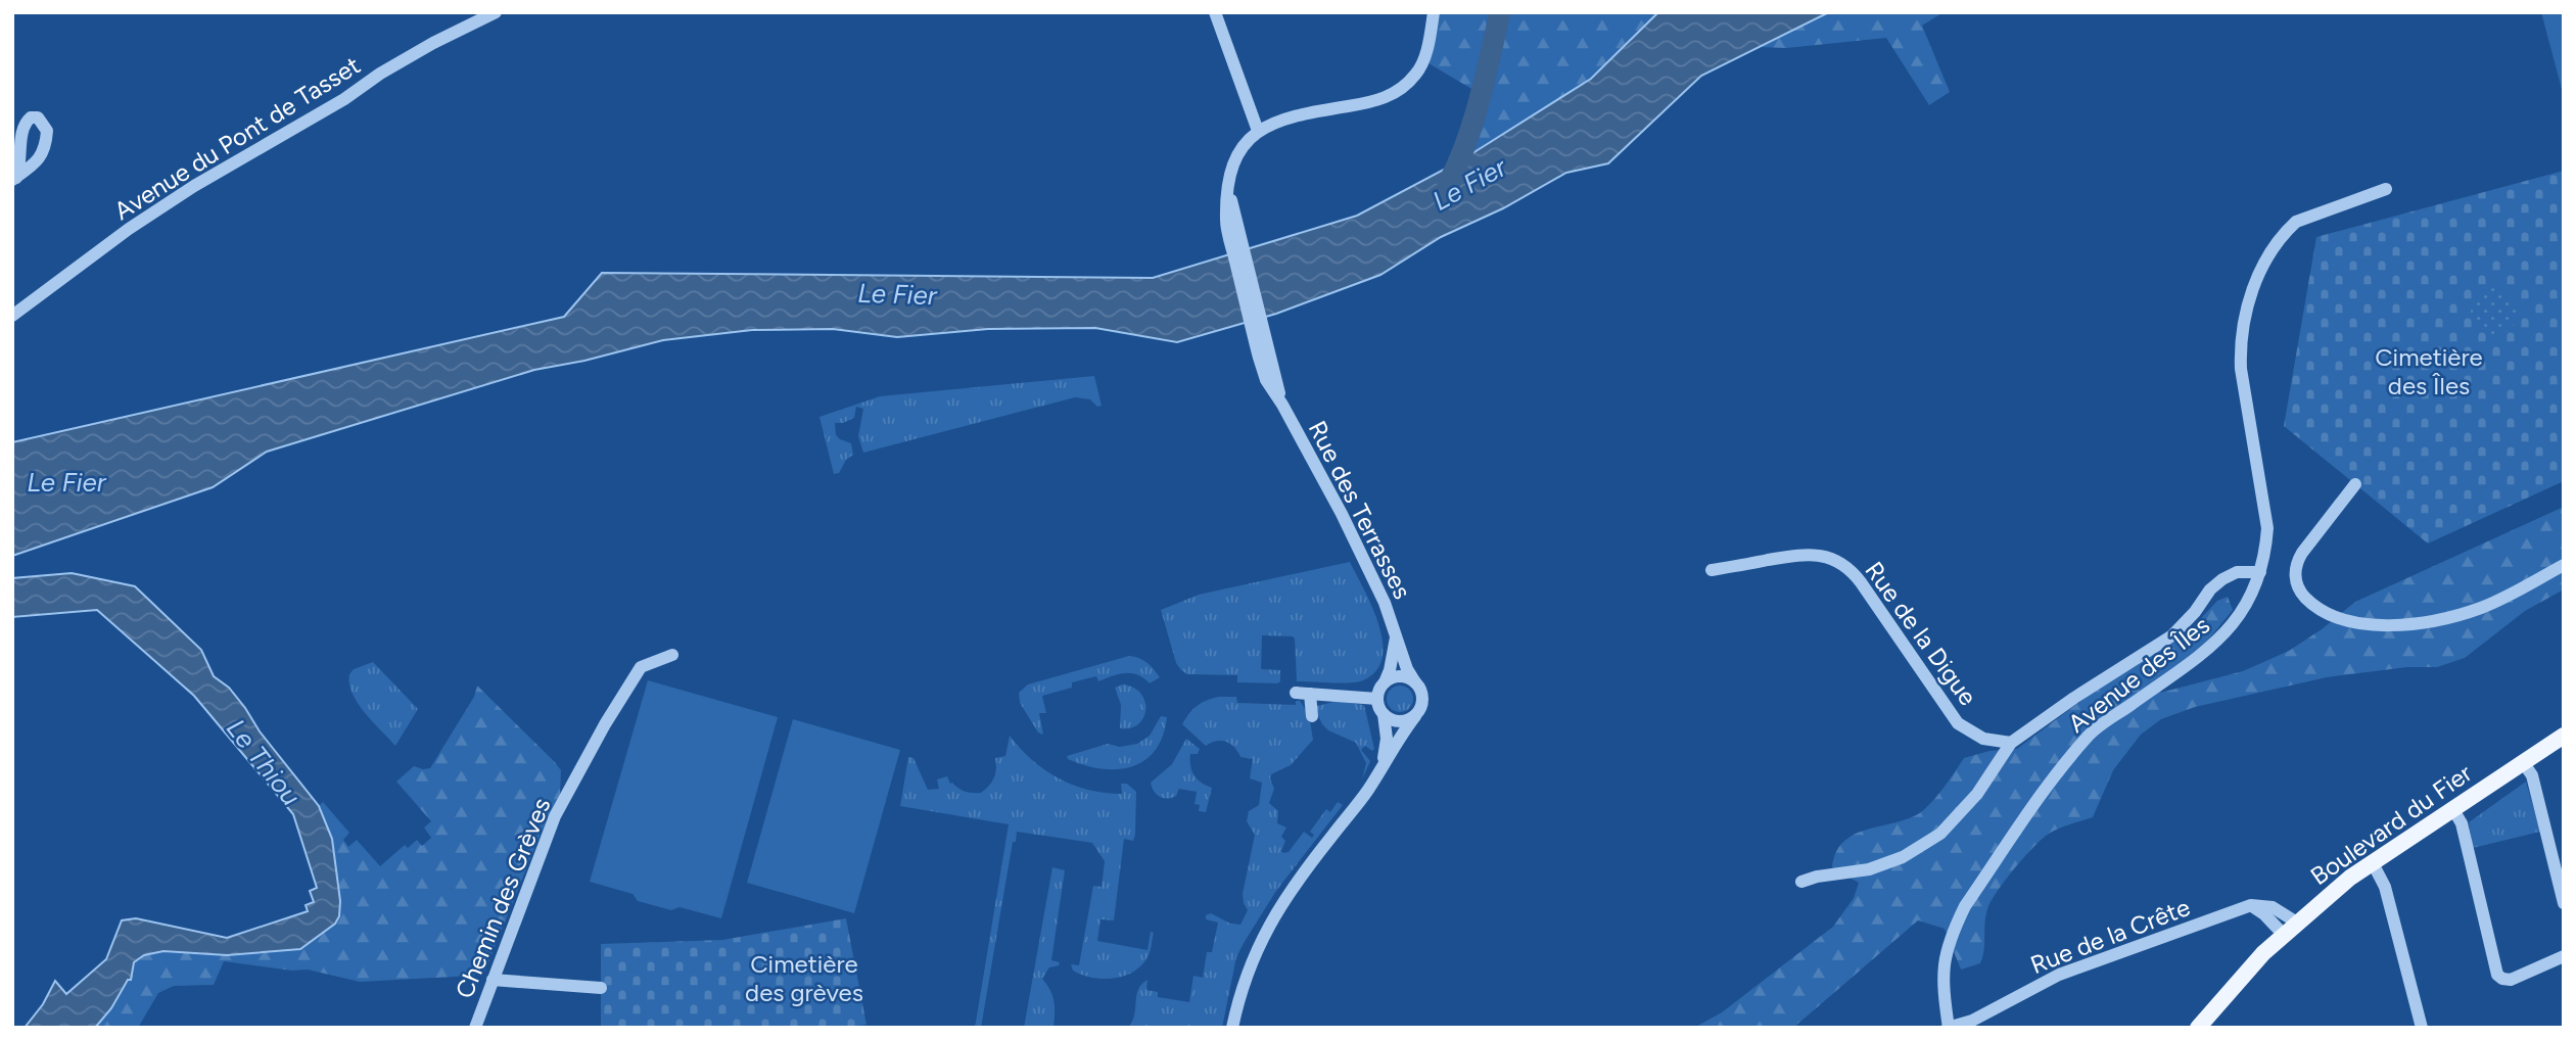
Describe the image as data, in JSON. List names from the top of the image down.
{
  "streets": {
    "main road": ["Boulevard du Fier"],
    "street": [
      "Avenue du Pont de Tasset",
      "Rue des Terrasses",
      "Rue de la Digue",
      "Avenue des Îles",
      "Chemin des Grèves",
      "Rue de la Crête"
    ]
  },
  "crossings": [
    ["Avenue des Îles", "Rue de la Crête"]
  ],
  "water": ["Le Fier", "Le Thiou"],
  "parks": ["Cimetière des Îles", "Cimetière des grèves"]
}
